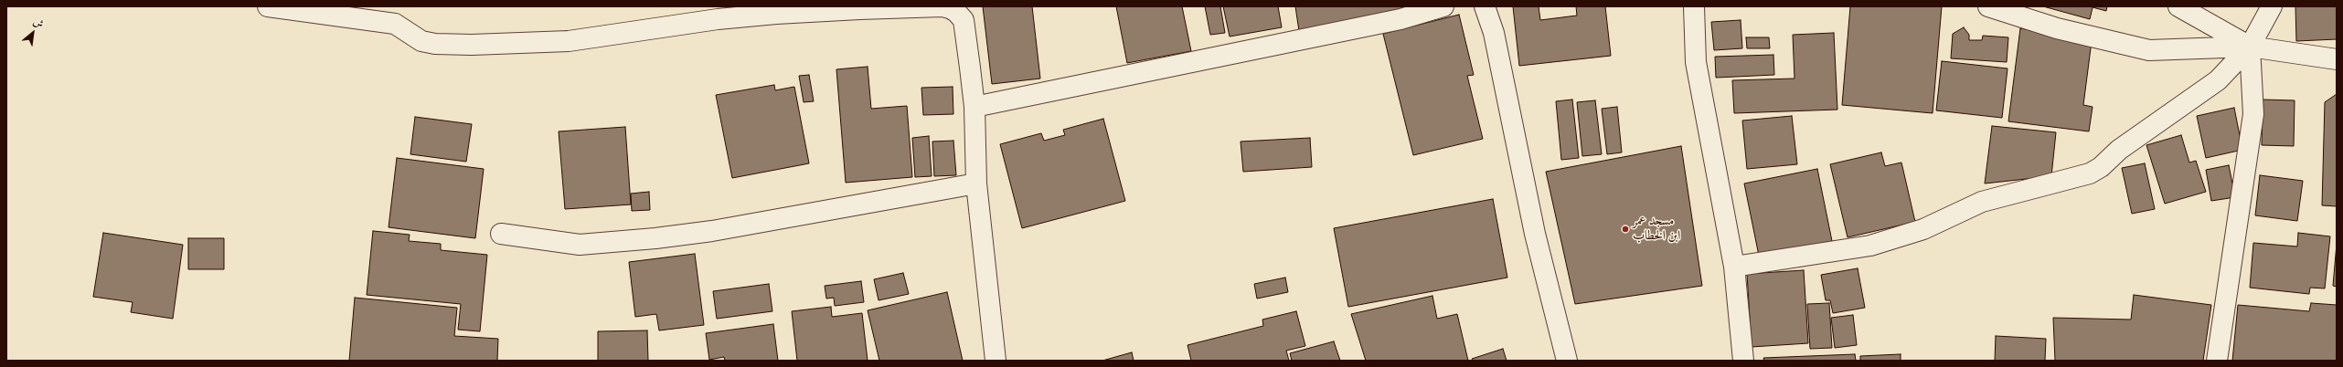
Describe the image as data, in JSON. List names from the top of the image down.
{
  "places": ["مسجد عمر ابن الخطاب"],
  "north": "top right"
}
